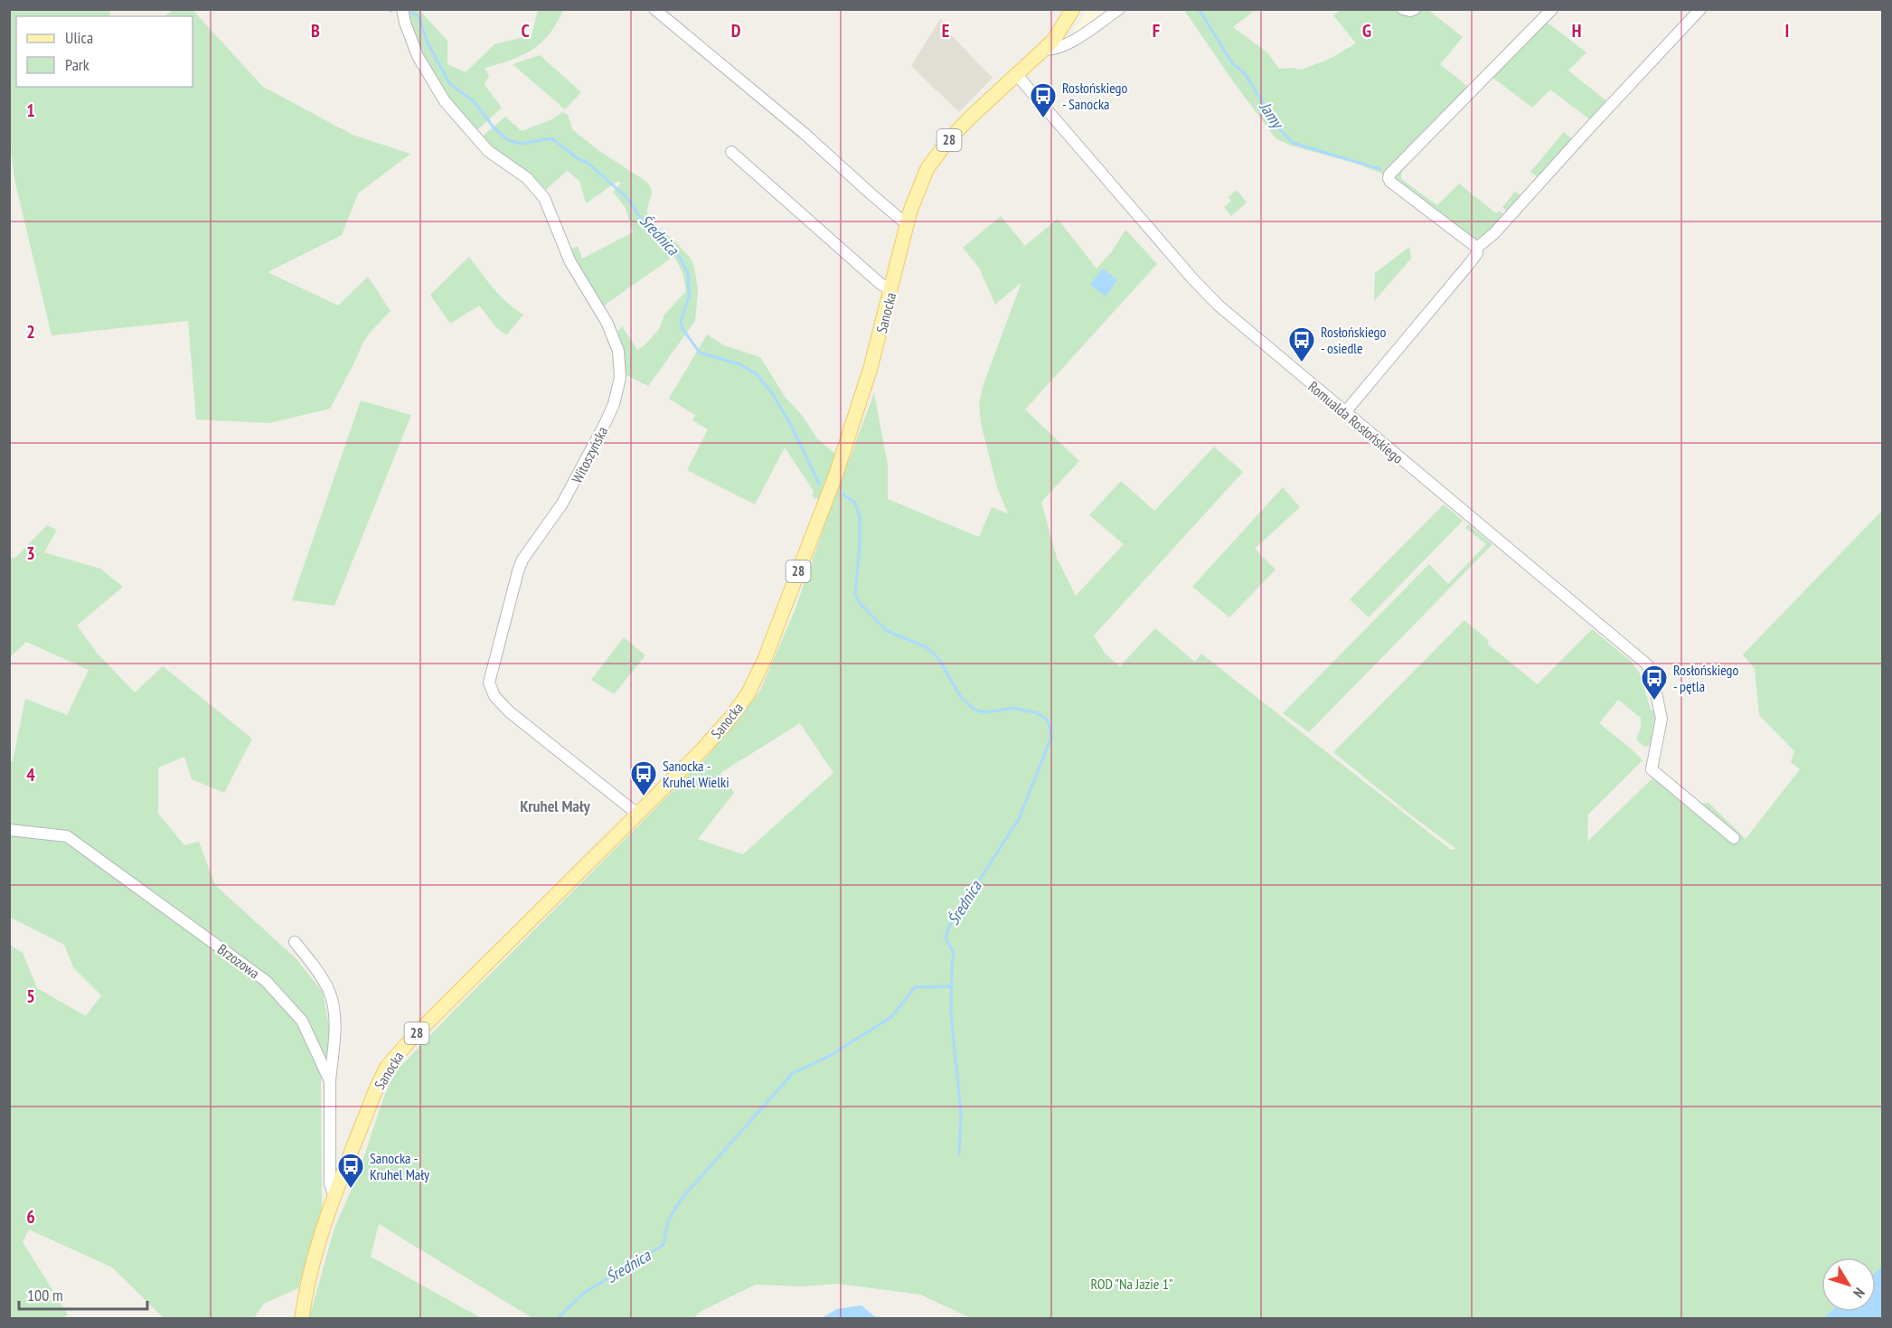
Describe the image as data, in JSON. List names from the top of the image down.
{
  "streets": {
    "main road": ["28", "Sanocka"],
    "street": ["Romualda Rosłońskiego", "Witoszyńska", "Brzozowa"]
  },
  "crossings": [
    ["28", "Sanocka"],
    ["28", "Romualda Rosłońskiego"],
    ["Sanocka", "Romualda Rosłońskiego"],
    ["Sanocka", "Witoszyńska"],
    ["Sanocka", "Brzozowa"]
  ],
  "districts": ["Kruhel Mały"],
  "water": ["Jamy", "Średnica"],
  "parks": ["ROD \"Na Jazie 1\""],
  "places": {
    "bus stop": [
      "Rosłońskiego - Sanocka",
      "Rosłońskiego - osiedle",
      "Rosłońskiego - pętla",
      "Sanocka - Kruhel Wielki",
      "Sanocka - Kruhel Mały"
    ]
  },
  "legend": ["Ulica", "Park"],
  "scale_bar": "100 m",
  "north": "bottom right",
  "grid": {
    "columns": [
      "B",
      "C",
      "D",
      "E",
      "F",
      "G",
      "H",
      "I"
    ],
    "rows": [
      "1",
      "2",
      "3",
      "4",
      "5",
      "6"
    ]
  }
}
